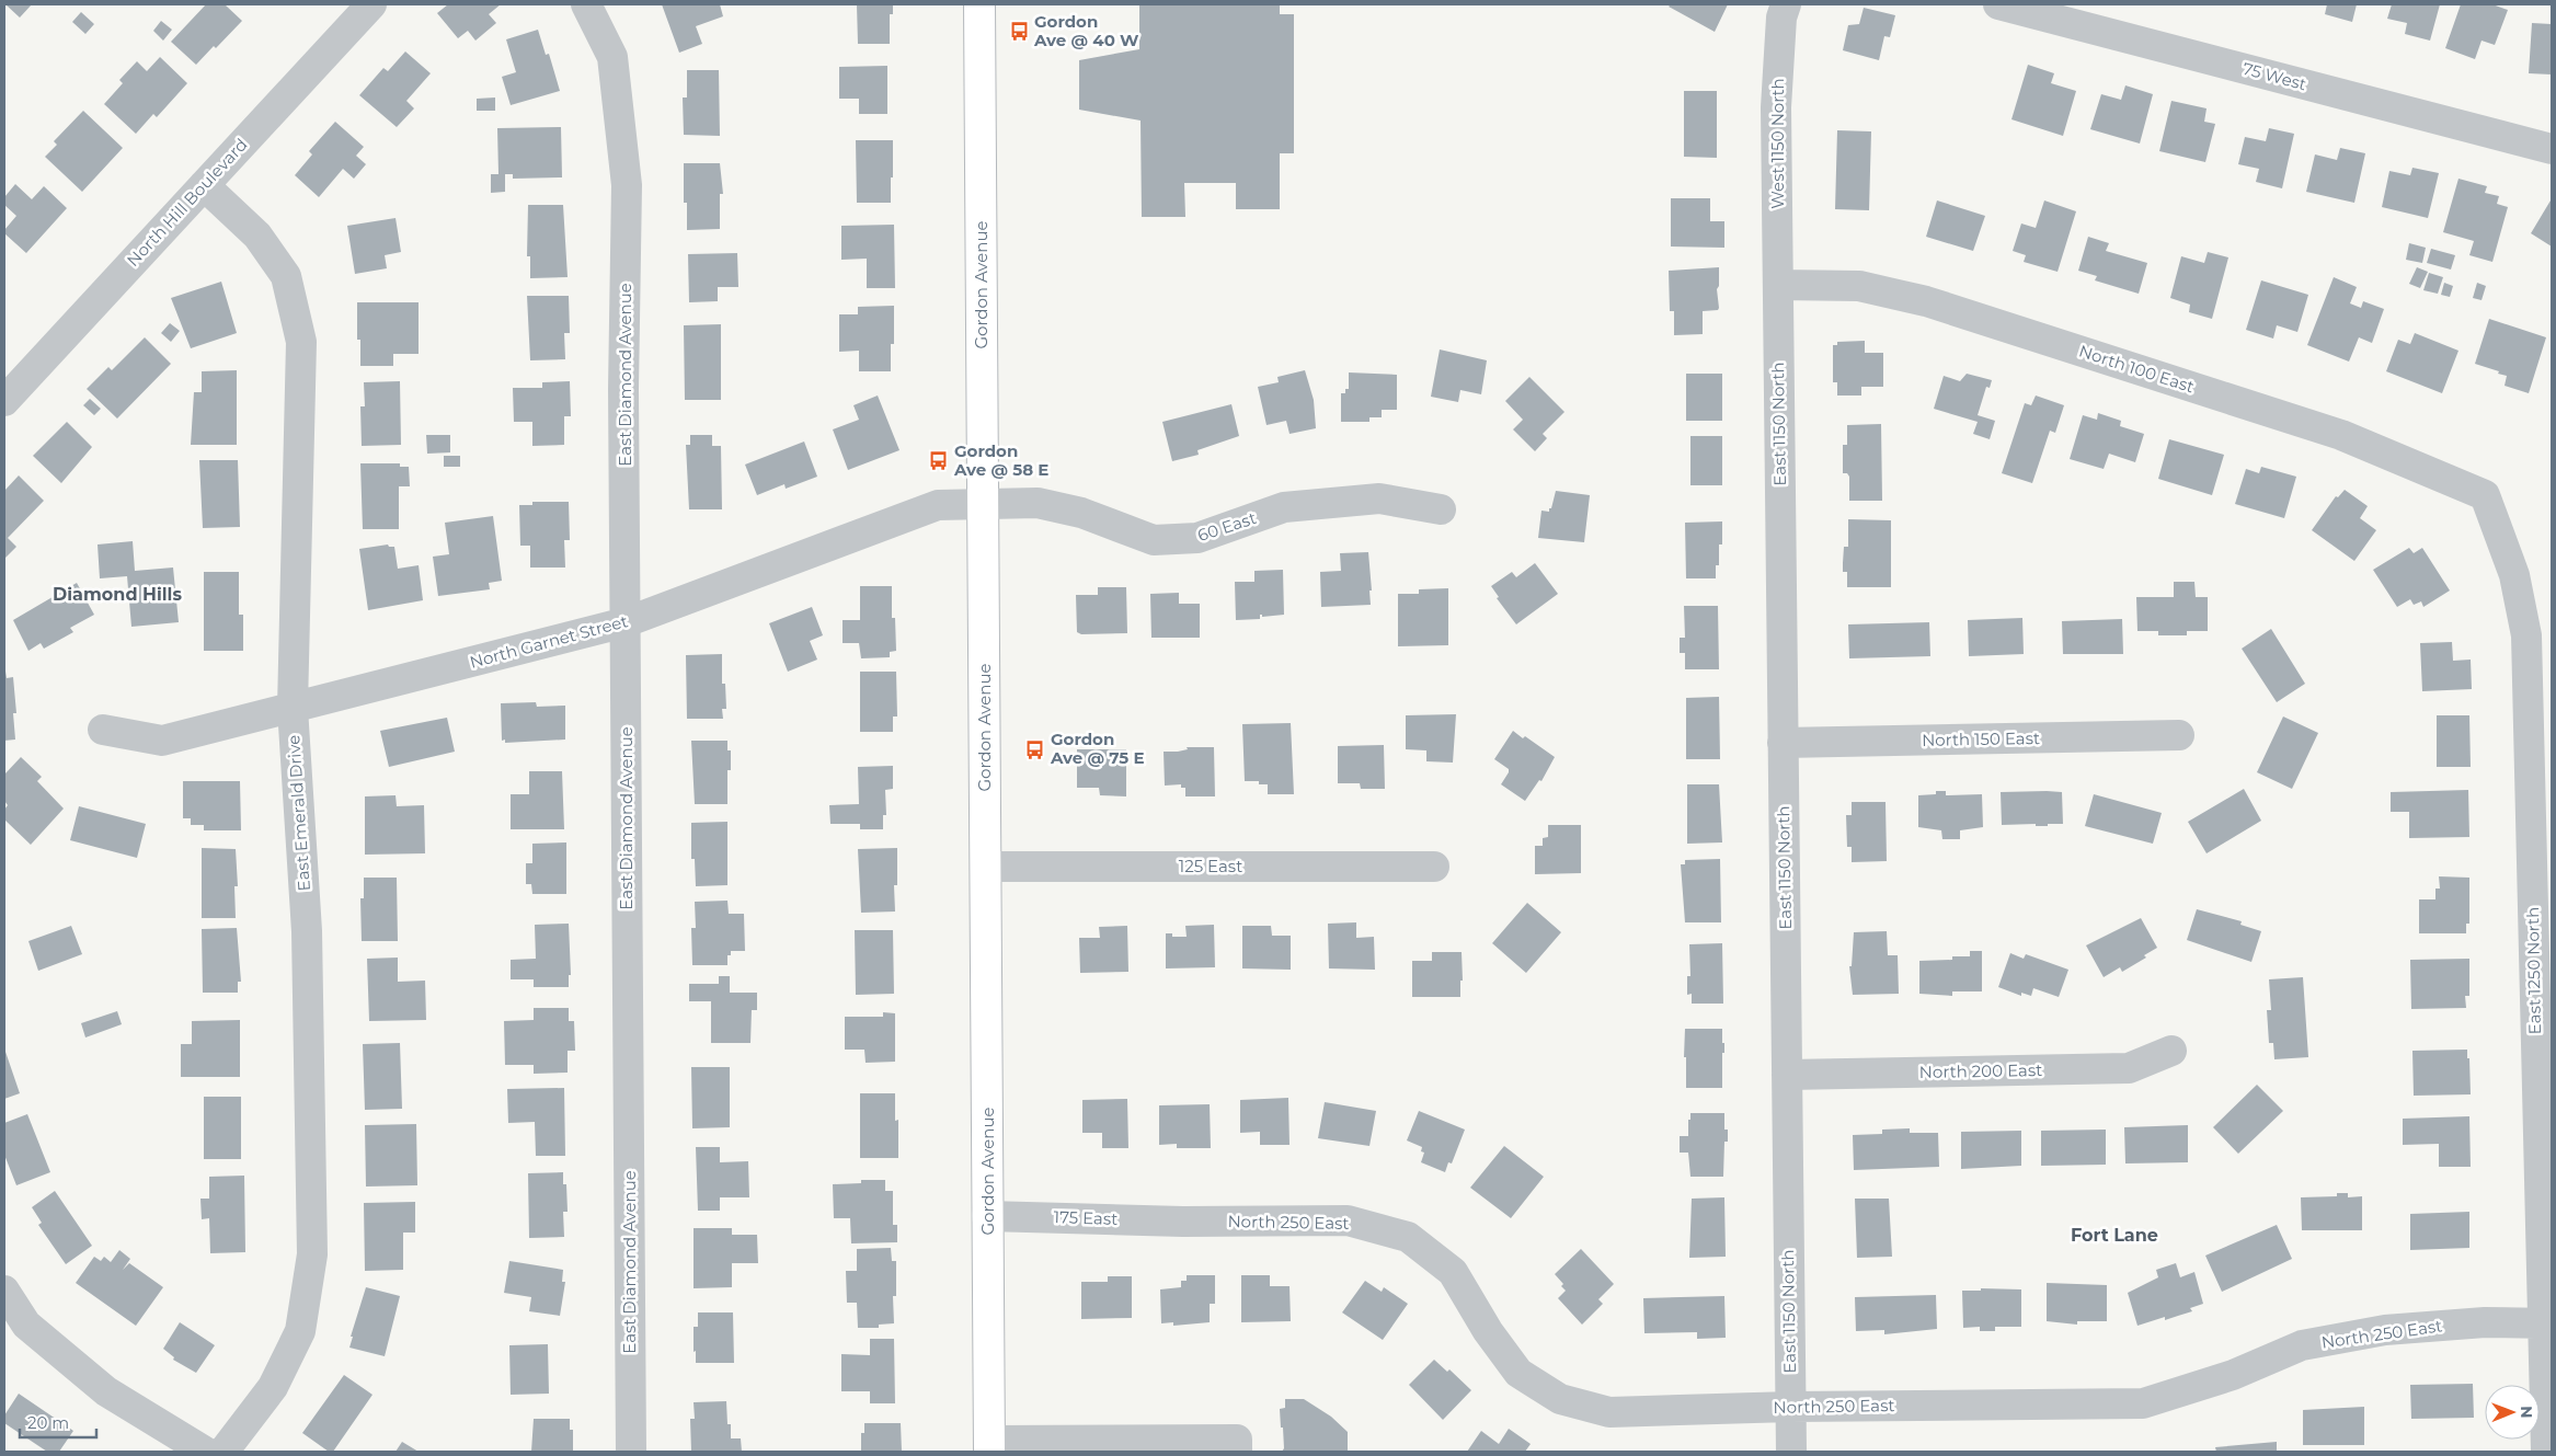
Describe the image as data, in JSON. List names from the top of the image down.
{
  "streets": {
    "main road": ["Gordon Avenue"],
    "street": [
      "75 West",
      "West 1150 North",
      "North Hill Boulevard",
      "North 100 East",
      "East Diamond Avenue",
      "East 1150 North",
      "60 East",
      "North Garnet Street",
      "North 150 East",
      "East Emerald Drive",
      "125 East",
      "East 1250 North",
      "North 200 East",
      "175 East",
      "North 250 East"
    ]
  },
  "crossings": [
    ["West 1150 North", "North 100 East"],
    ["West 1150 North", "East 1150 North"],
    ["North Hill Boulevard", "East Emerald Drive"],
    ["Gordon Avenue", "60 East"],
    ["Gordon Avenue", "North Garnet Street"],
    ["Gordon Avenue", "125 East"],
    ["Gordon Avenue", "175 East"],
    ["North 100 East", "East 1150 North"],
    ["North 100 East", "East 1250 North"],
    ["East Diamond Avenue", "North Garnet Street"],
    ["East 1150 North", "North 150 East"],
    ["East 1150 North", "North 200 East"],
    ["East 1150 North", "North 250 East"],
    ["60 East", "North Garnet Street"],
    ["North Garnet Street", "East Emerald Drive"],
    ["East 1250 North", "North 250 East"],
    ["175 East", "North 250 East"]
  ],
  "districts": ["Diamond Hills", "Fort Lane"],
  "places": {
    "bus stop": ["Gordon Ave @ 40 W", "Gordon Ave @ 58 E", "Gordon Ave @ 75 E"]
  },
  "scale_bar": "20 m",
  "north": "right"
}
